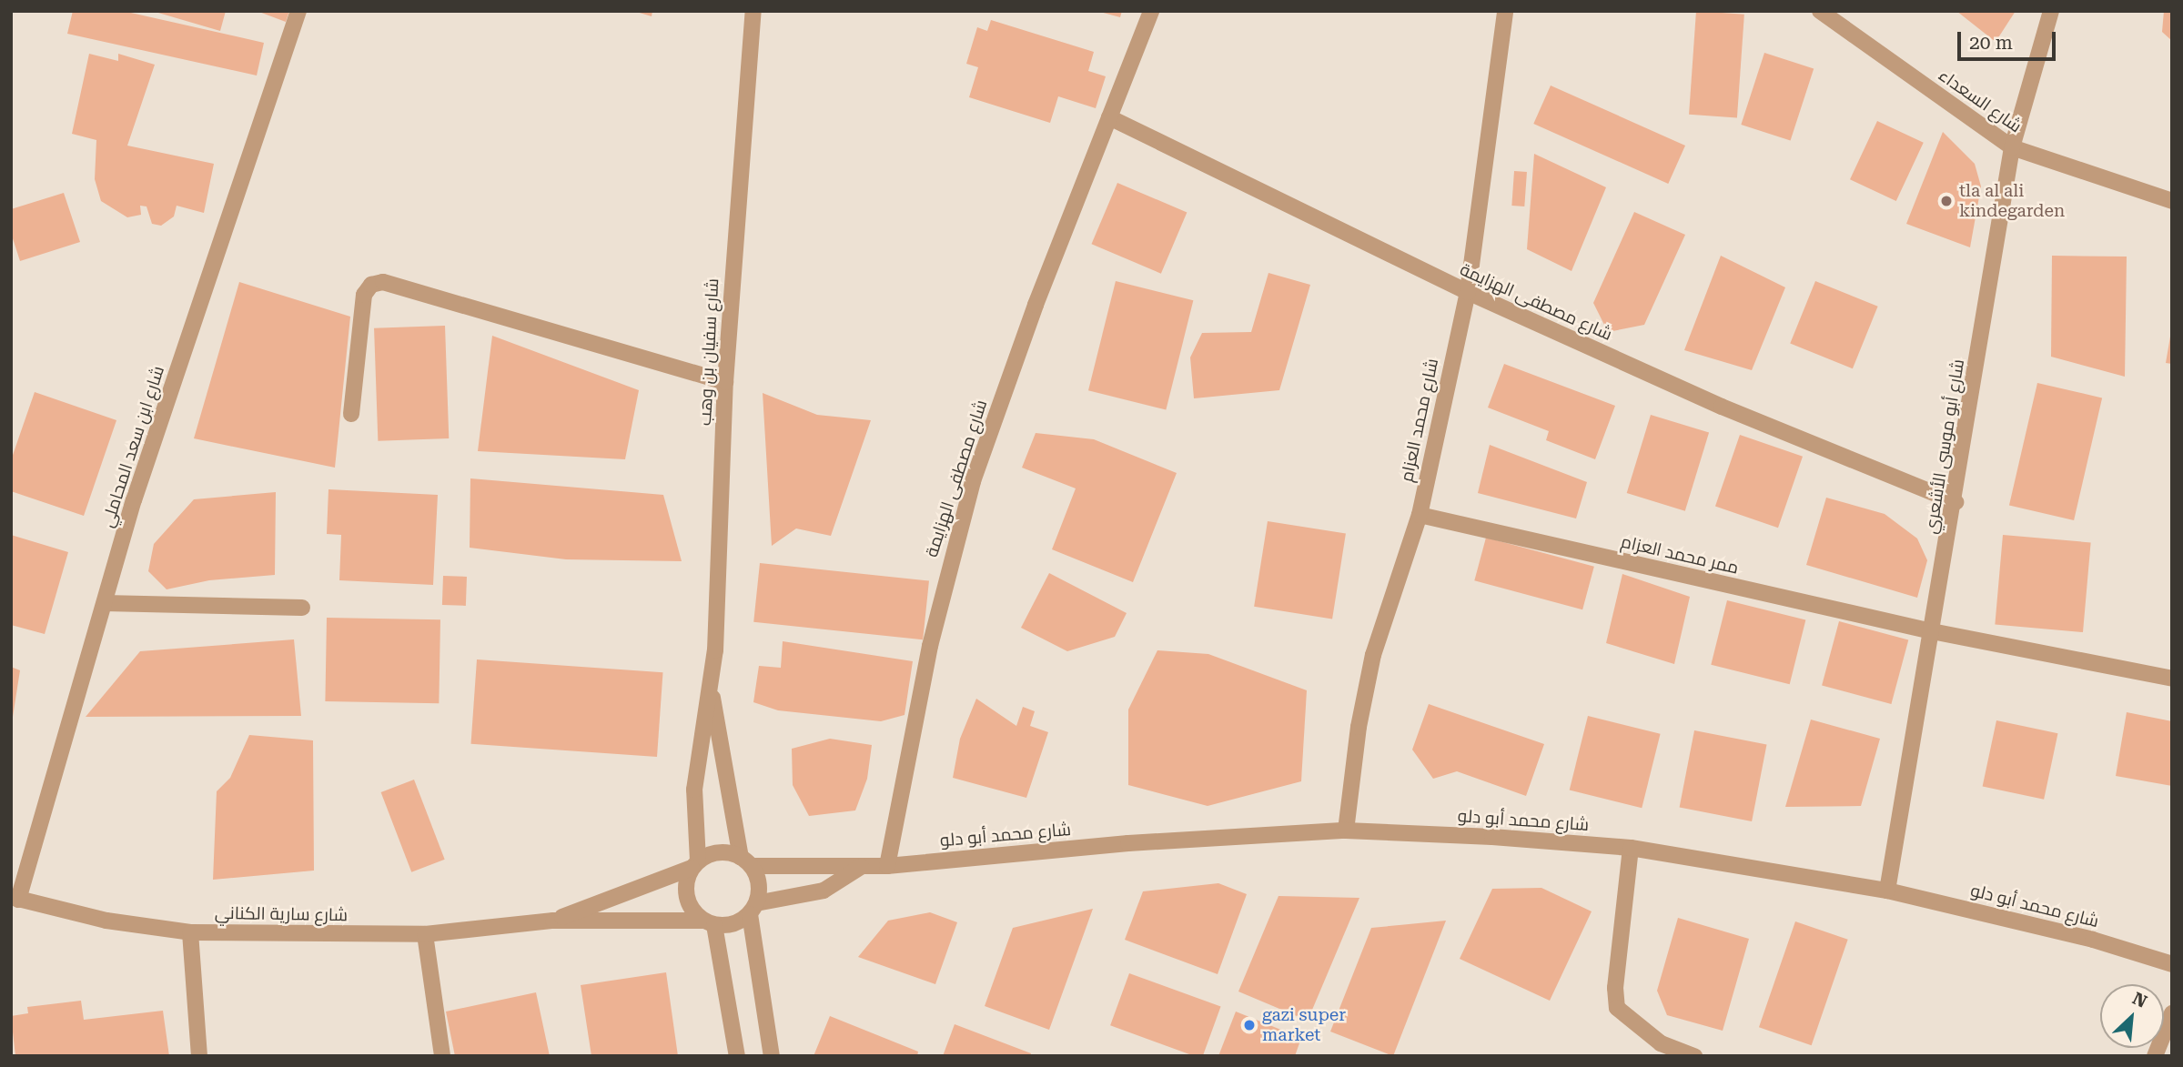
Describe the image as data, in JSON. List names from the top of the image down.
{
  "streets": {
    "street": [
      "شارع السعداء",
      "شارع مصطفى الهزايمة",
      "شارع سفيان بن وهب",
      "شارع محمد العزام",
      "شارع ابن سعد المحاملي",
      "شارع أبو موسى الأشعري",
      "ممر محمد العزام",
      "شارع محمد أبو دلو",
      "شارع سارية الكناني"
    ]
  },
  "crossings": [
    ["شارع السعداء", "شارع أبو موسى الأشعري"],
    ["شارع مصطفى الهزايمة", "شارع محمد العزام"],
    ["شارع مصطفى الهزايمة", "شارع أبو موسى الأشعري"],
    ["شارع مصطفى الهزايمة", "شارع محمد أبو دلو"],
    ["شارع سفيان بن وهب", "شارع محمد أبو دلو"],
    ["شارع سفيان بن وهب", "شارع سارية الكناني"],
    ["شارع محمد العزام", "ممر محمد العزام"],
    ["شارع محمد العزام", "شارع محمد أبو دلو"],
    ["شارع ابن سعد المحاملي", "شارع سارية الكناني"],
    ["شارع أبو موسى الأشعري", "ممر محمد العزام"],
    ["شارع أبو موسى الأشعري", "شارع محمد أبو دلو"],
    ["شارع محمد أبو دلو", "شارع سارية الكناني"]
  ],
  "places": ["tla al ali kindegarden", "gazi super market"],
  "scale_bar": "20 m",
  "north": "top right"
}
